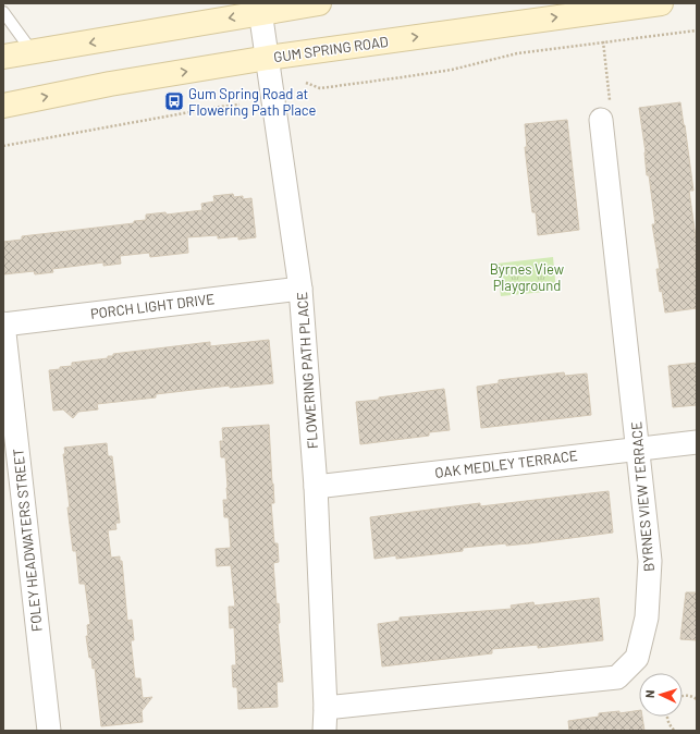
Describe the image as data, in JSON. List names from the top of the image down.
{
  "streets": {
    "main road": ["GUM SPRING ROAD"],
    "street": [
      "PORCH LIGHT DRIVE",
      "FLOWERING PATH PLACE",
      "OAK MEDLEY TERRACE",
      "BYRNES VIEW TERRACE",
      "FOLEY HEADWATERS STREET"
    ]
  },
  "crossings": [
    ["GUM SPRING ROAD", "FLOWERING PATH PLACE"],
    ["PORCH LIGHT DRIVE", "FLOWERING PATH PLACE"],
    ["PORCH LIGHT DRIVE", "FOLEY HEADWATERS STREET"],
    ["FLOWERING PATH PLACE", "OAK MEDLEY TERRACE"],
    ["FLOWERING PATH PLACE", "BYRNES VIEW TERRACE"],
    ["OAK MEDLEY TERRACE", "BYRNES VIEW TERRACE"]
  ],
  "parks": ["Byrnes View Playground"],
  "places": {
    "bus stop": ["Gum Spring Road at Flowering Path Place"]
  },
  "north": "left"
}
